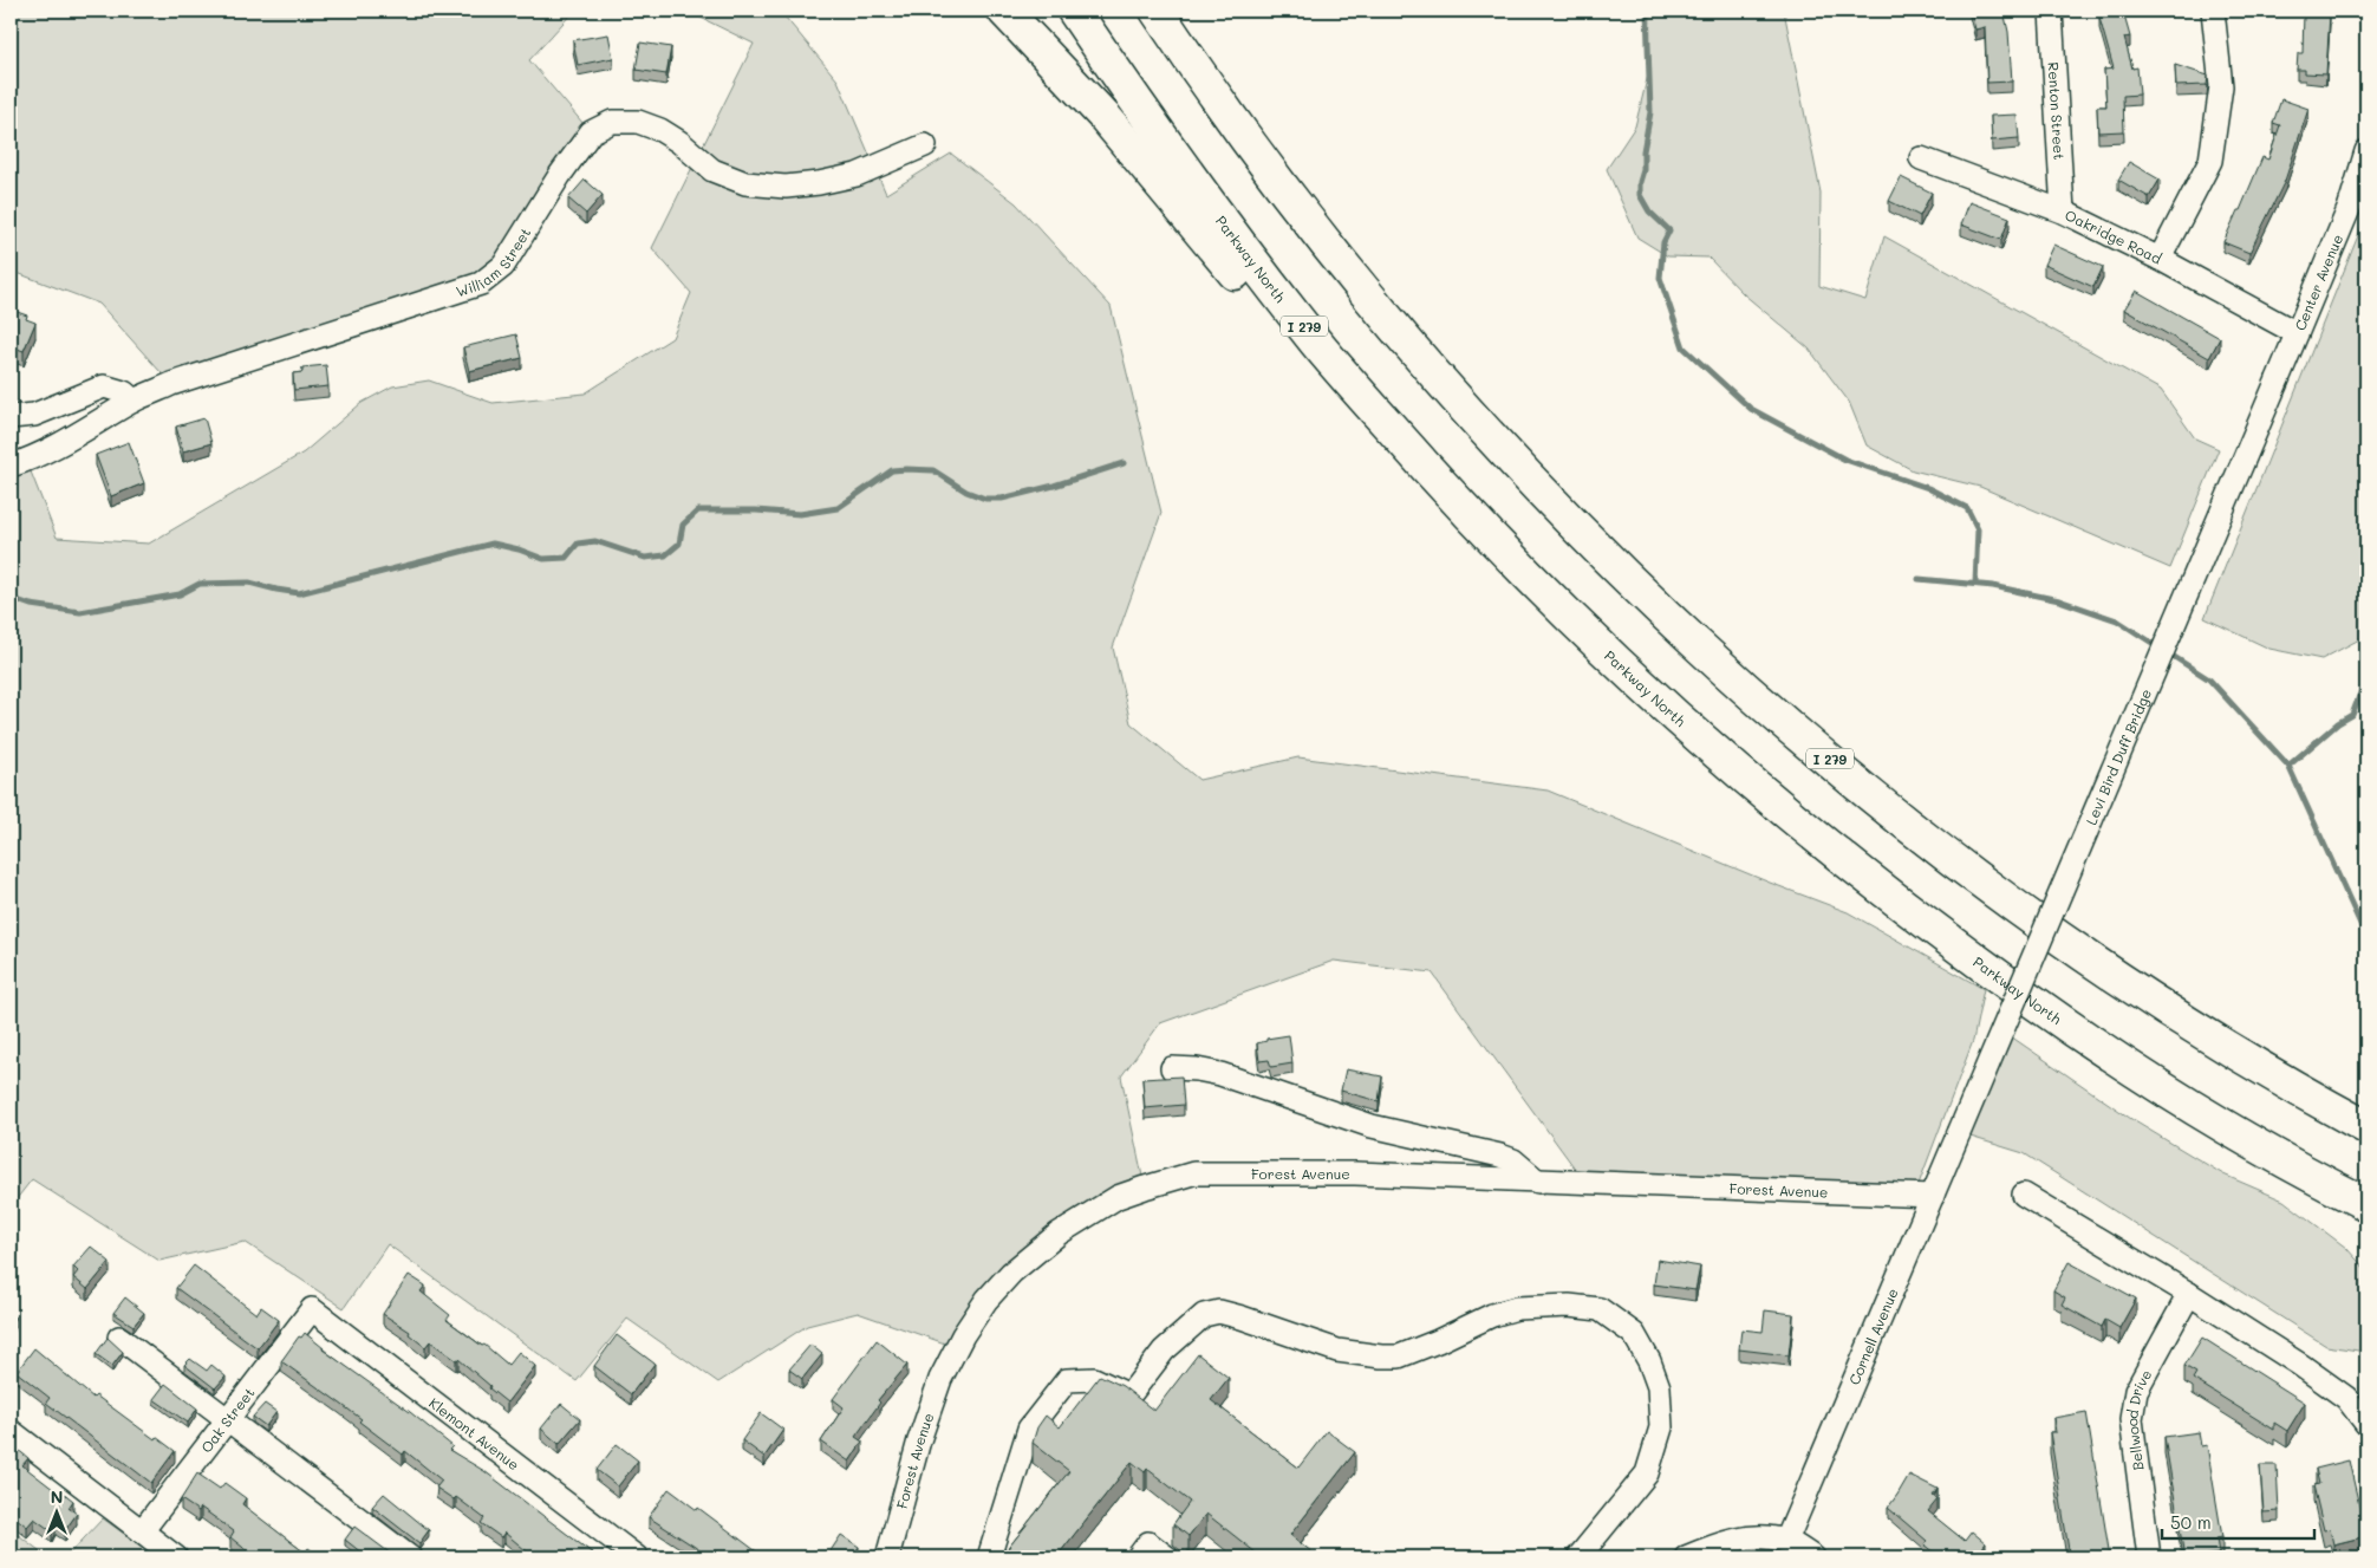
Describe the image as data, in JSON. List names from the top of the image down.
{
  "streets": {
    "highway": ["Parkway North", "I 279"],
    "street": [
      "Renton Street",
      "Oakridge Road",
      "William Street",
      "Center Avenue",
      "Levi Bird Duff Bridge",
      "Forest Avenue",
      "Cornell Avenue",
      "Oak Street",
      "Bellwood Drive",
      "Klemont Avenue"
    ]
  },
  "crossings": [
    ["Renton Street", "Oakridge Road"],
    ["Oakridge Road", "Center Avenue"],
    ["Center Avenue", "Levi Bird Duff Bridge"],
    ["Levi Bird Duff Bridge", "Cornell Avenue"],
    ["Forest Avenue", "Cornell Avenue"],
    ["Oak Street", "Klemont Avenue"]
  ],
  "scale_bar": "50 m",
  "north": "top"
}
